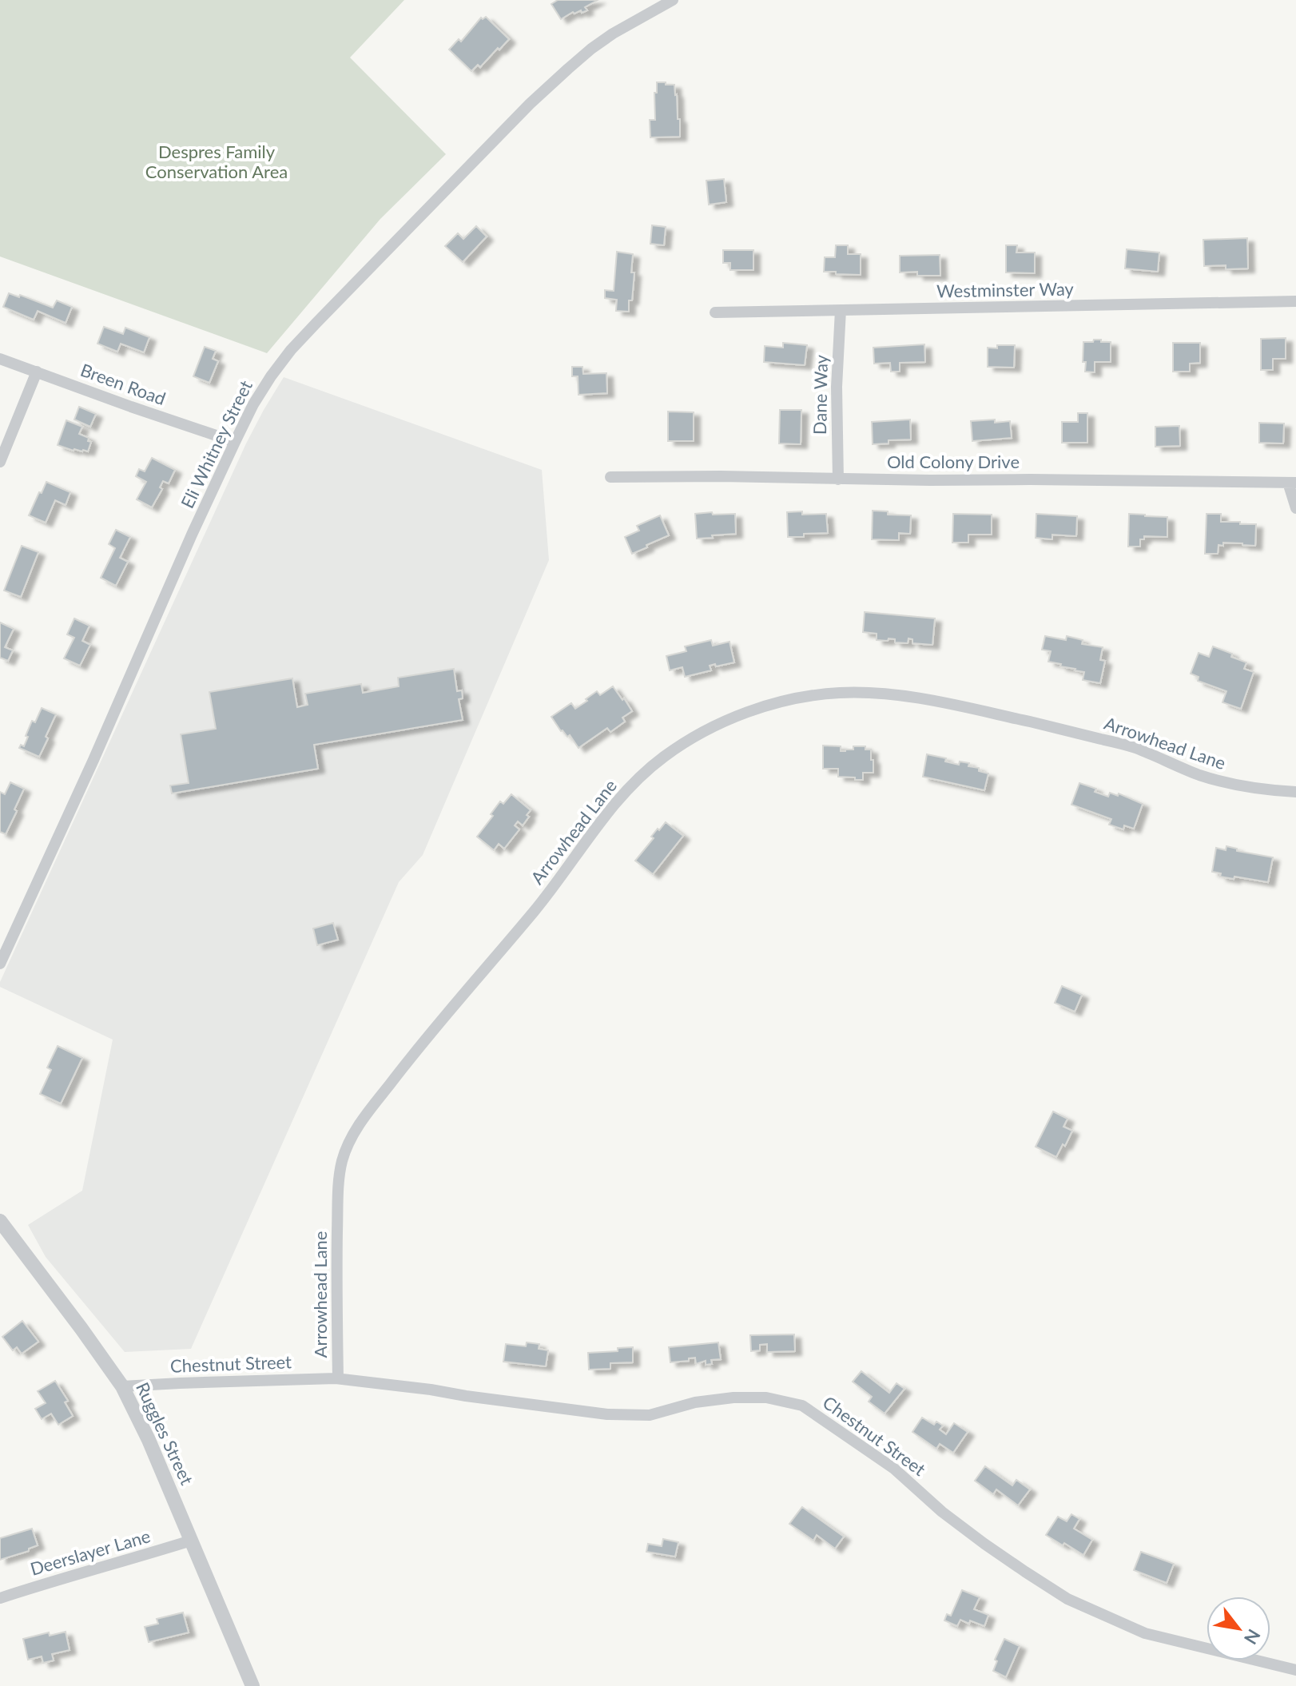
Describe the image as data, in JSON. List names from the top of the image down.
{
  "streets": {
    "street": [
      "Westminster Way",
      "Breen Road",
      "Dane Way",
      "Eli Whitney Street",
      "Old Colony Drive",
      "Arrowhead Lane",
      "Chestnut Street",
      "Ruggles Street",
      "Deerslayer Lane"
    ]
  },
  "crossings": [
    ["Westminster Way", "Dane Way"],
    ["Breen Road", "Eli Whitney Street"],
    ["Dane Way", "Old Colony Drive"],
    ["Arrowhead Lane", "Chestnut Street"],
    ["Chestnut Street", "Ruggles Street"],
    ["Ruggles Street", "Deerslayer Lane"]
  ],
  "parks": ["Despres Family Conservation Area"],
  "north": "bottom right"
}
